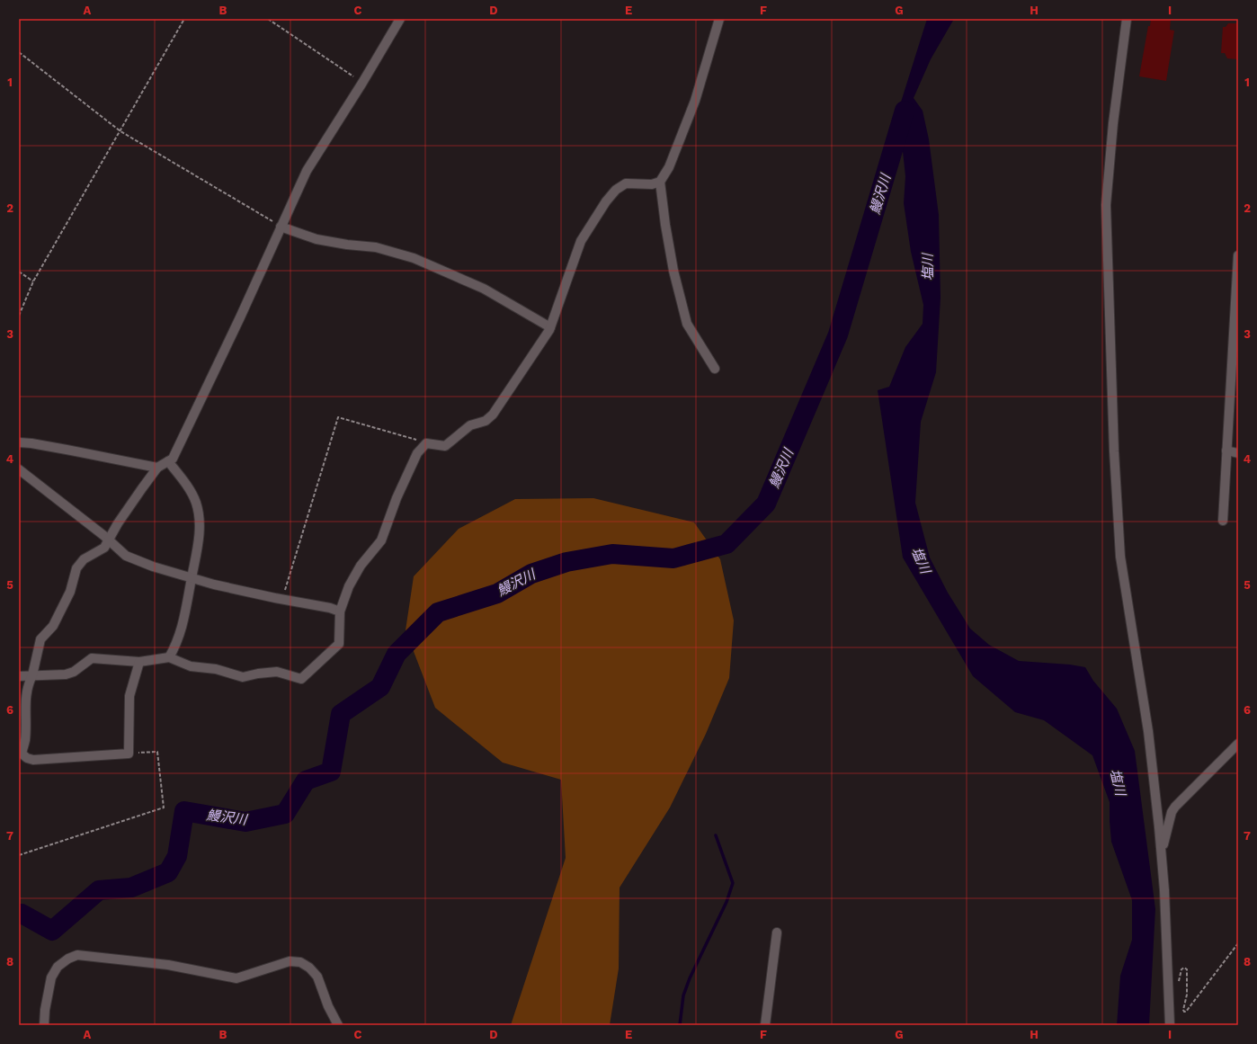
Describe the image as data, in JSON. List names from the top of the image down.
{
  "water": ["鰻沢川", "塩川"],
  "grid": {
    "columns": [
      "A",
      "B",
      "C",
      "D",
      "E",
      "F",
      "G",
      "H",
      "I"
    ],
    "rows": [
      "1",
      "2",
      "3",
      "4",
      "5",
      "6",
      "7",
      "8"
    ]
  }
}
